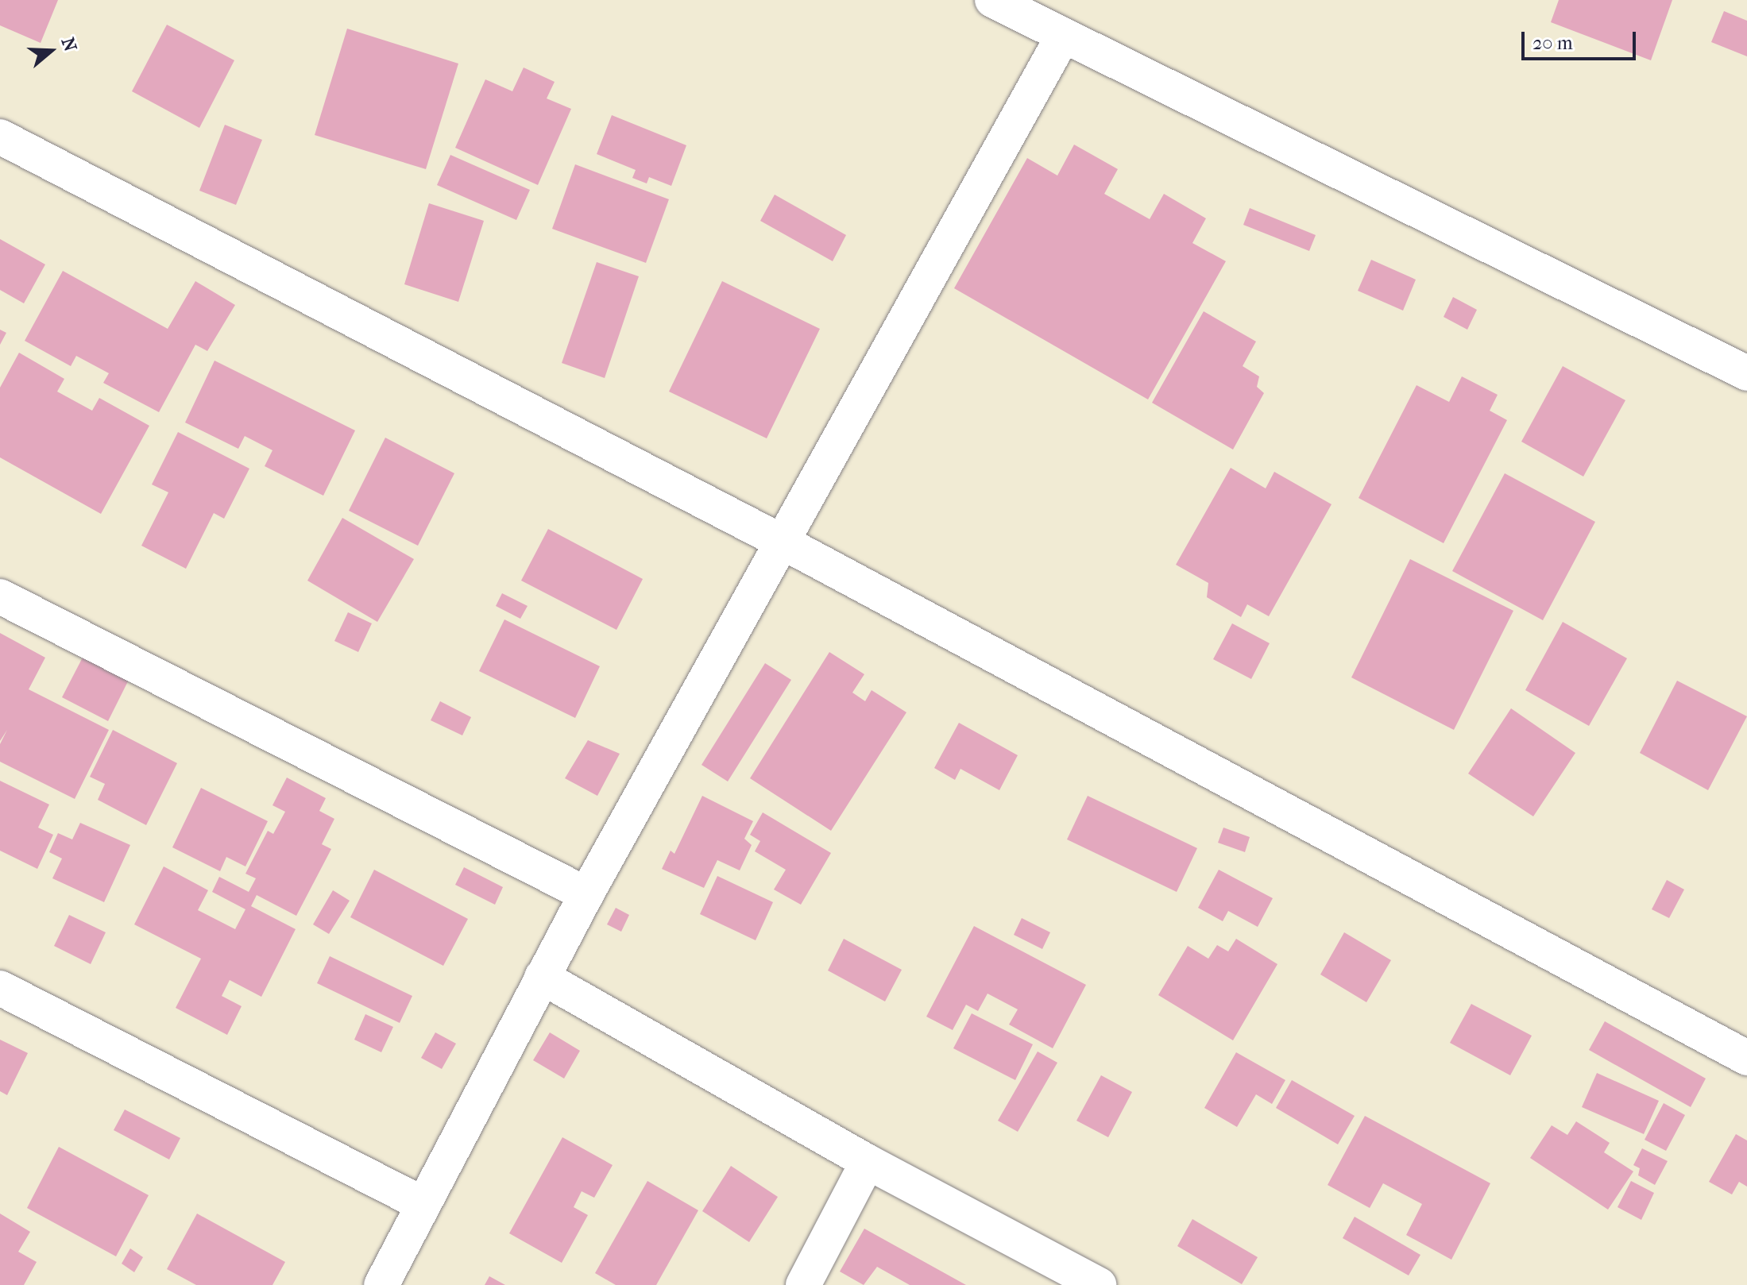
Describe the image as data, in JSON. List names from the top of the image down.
{
  "scale_bar": "20 m",
  "north": "right"
}
